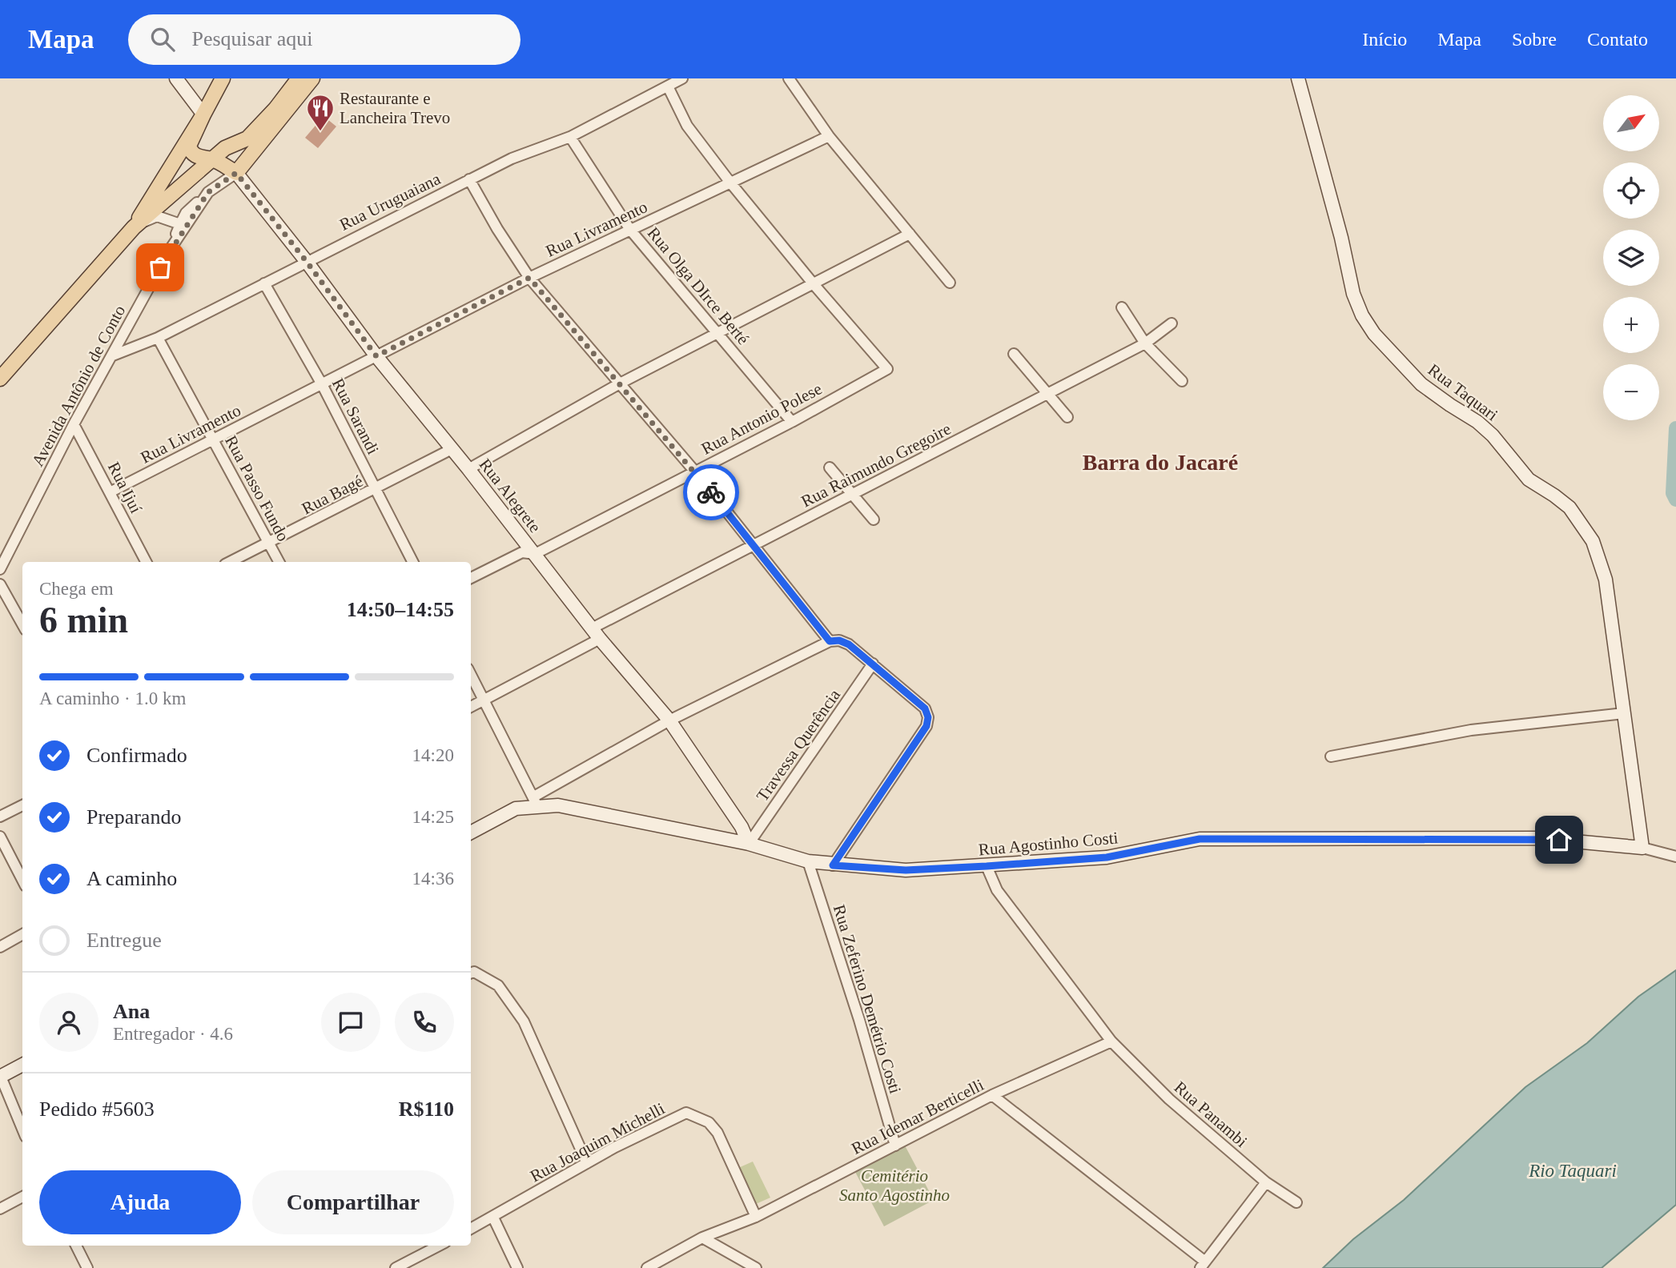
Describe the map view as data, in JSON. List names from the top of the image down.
{
  "streets": {
    "street": [
      "Rua Uruguaiana",
      "Rua Livramento",
      "Rua Olga DIrce Berté",
      "Avenida Antônio de Conto",
      "Rua Taquari",
      "Rua Sarandi",
      "Rua Antonio Polese",
      "Rua Raimundo Gregoire",
      "Rua Ijuí",
      "Rua Passo Fundo",
      "Rua Bagé",
      "Rua Alegrete",
      "Travessa Querência",
      "Rua Agostinho Costi",
      "Rua Zeferino Demétrio Costi",
      "Rua Panambi",
      "Rua Idemar Berticelli",
      "Rua Joaquim Michelli"
    ]
  },
  "crossings": [
    ["Rua Uruguaiana", "Rua Olga DIrce Berté"],
    ["Rua Uruguaiana", "Avenida Antônio de Conto"],
    ["Rua Uruguaiana", "Rua Sarandi"],
    ["Rua Uruguaiana", "Rua Passo Fundo"],
    ["Rua Uruguaiana", "Rua Alegrete"],
    ["Rua Livramento", "Rua Olga DIrce Berté"],
    ["Rua Livramento", "Rua Sarandi"],
    ["Rua Livramento", "Rua Ijuí"],
    ["Rua Livramento", "Rua Passo Fundo"],
    ["Rua Livramento", "Rua Alegrete"],
    ["Rua Olga DIrce Berté", "Rua Antonio Polese"],
    ["Avenida Antônio de Conto", "Rua Ijuí"],
    ["Avenida Antônio de Conto", "Rua Alegrete"],
    ["Rua Taquari", "Rua Agostinho Costi"],
    ["Rua Sarandi", "Rua Bagé"],
    ["Rua Antonio Polese", "Rua Alegrete"],
    ["Rua Raimundo Gregoire", "Rua Alegrete"],
    ["Rua Passo Fundo", "Rua Bagé"],
    ["Rua Bagé", "Rua Alegrete"],
    ["Rua Alegrete", "Travessa Querência"],
    ["Rua Alegrete", "Rua Agostinho Costi"],
    ["Travessa Querência", "Rua Agostinho Costi"],
    ["Rua Agostinho Costi", "Rua Zeferino Demétrio Costi"],
    ["Rua Agostinho Costi", "Rua Panambi"],
    ["Rua Zeferino Demétrio Costi", "Rua Idemar Berticelli"],
    ["Rua Panambi", "Rua Idemar Berticelli"],
    ["Rua Idemar Berticelli", "Rua Joaquim Michelli"]
  ],
  "districts": ["Barra do Jacaré"],
  "water": ["Rio Taquari"],
  "parks": ["Cemitério Santo Agostinho"],
  "places": {
    "restaurant": ["Restaurante e Lancheira Trevo"]
  },
  "north": "top right",
  "page": {
    "header": "Mapa",
    "search": "Pesquisar aqui",
    "nav": [
      "Início",
      "Mapa",
      "Sobre",
      "Contato"
    ],
    "map_buttons": ["+", "−"],
    "heading": ["6 min", "Chega em", "14:50–14:55"],
    "panel": [
      "Ana",
      "Entregador · 4.6",
      "Pedido #5603",
      "R$110"
    ],
    "bar": "A caminho · 1.0 km",
    "list": [
      ["Confirmado", "14:20"],
      ["Preparando", "14:25"],
      ["A caminho", "14:36"],
      "Entregue"
    ],
    "buttons": ["Ajuda", "Compartilhar"]
  }
}
